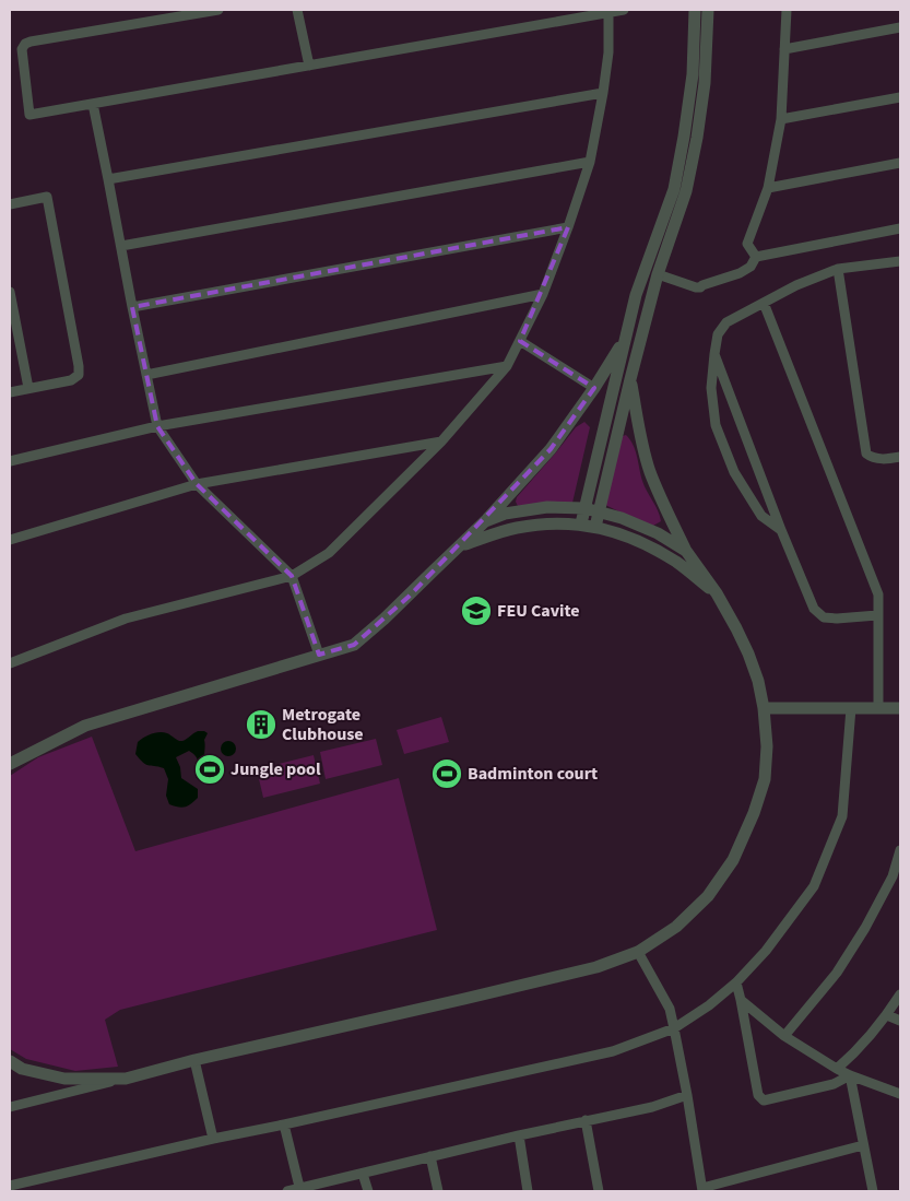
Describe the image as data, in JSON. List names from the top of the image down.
{
  "places": {
    "school or university": ["FEU Cavite"],
    "building": ["Metrogate Clubhouse"],
    "sports": ["Jungle pool", "Badminton court"]
  }
}
